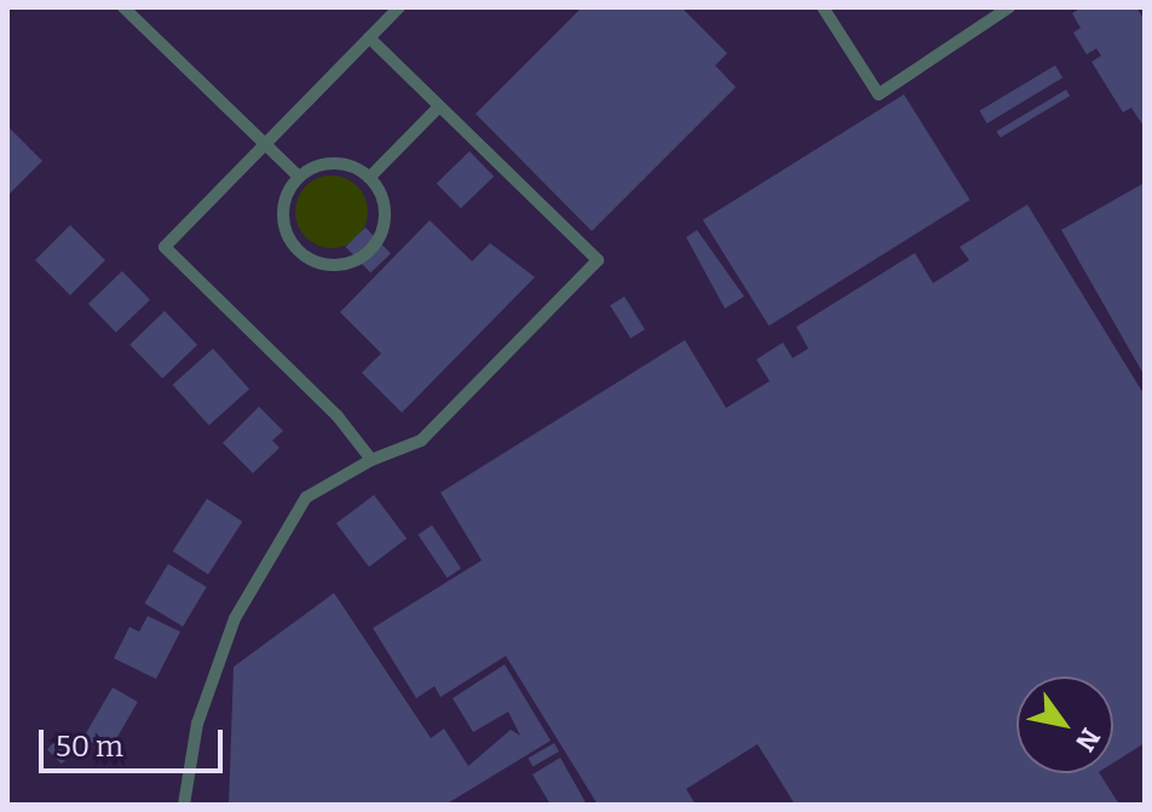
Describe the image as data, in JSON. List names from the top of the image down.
{
  "scale_bar": "50 m",
  "north": "bottom right"
}
